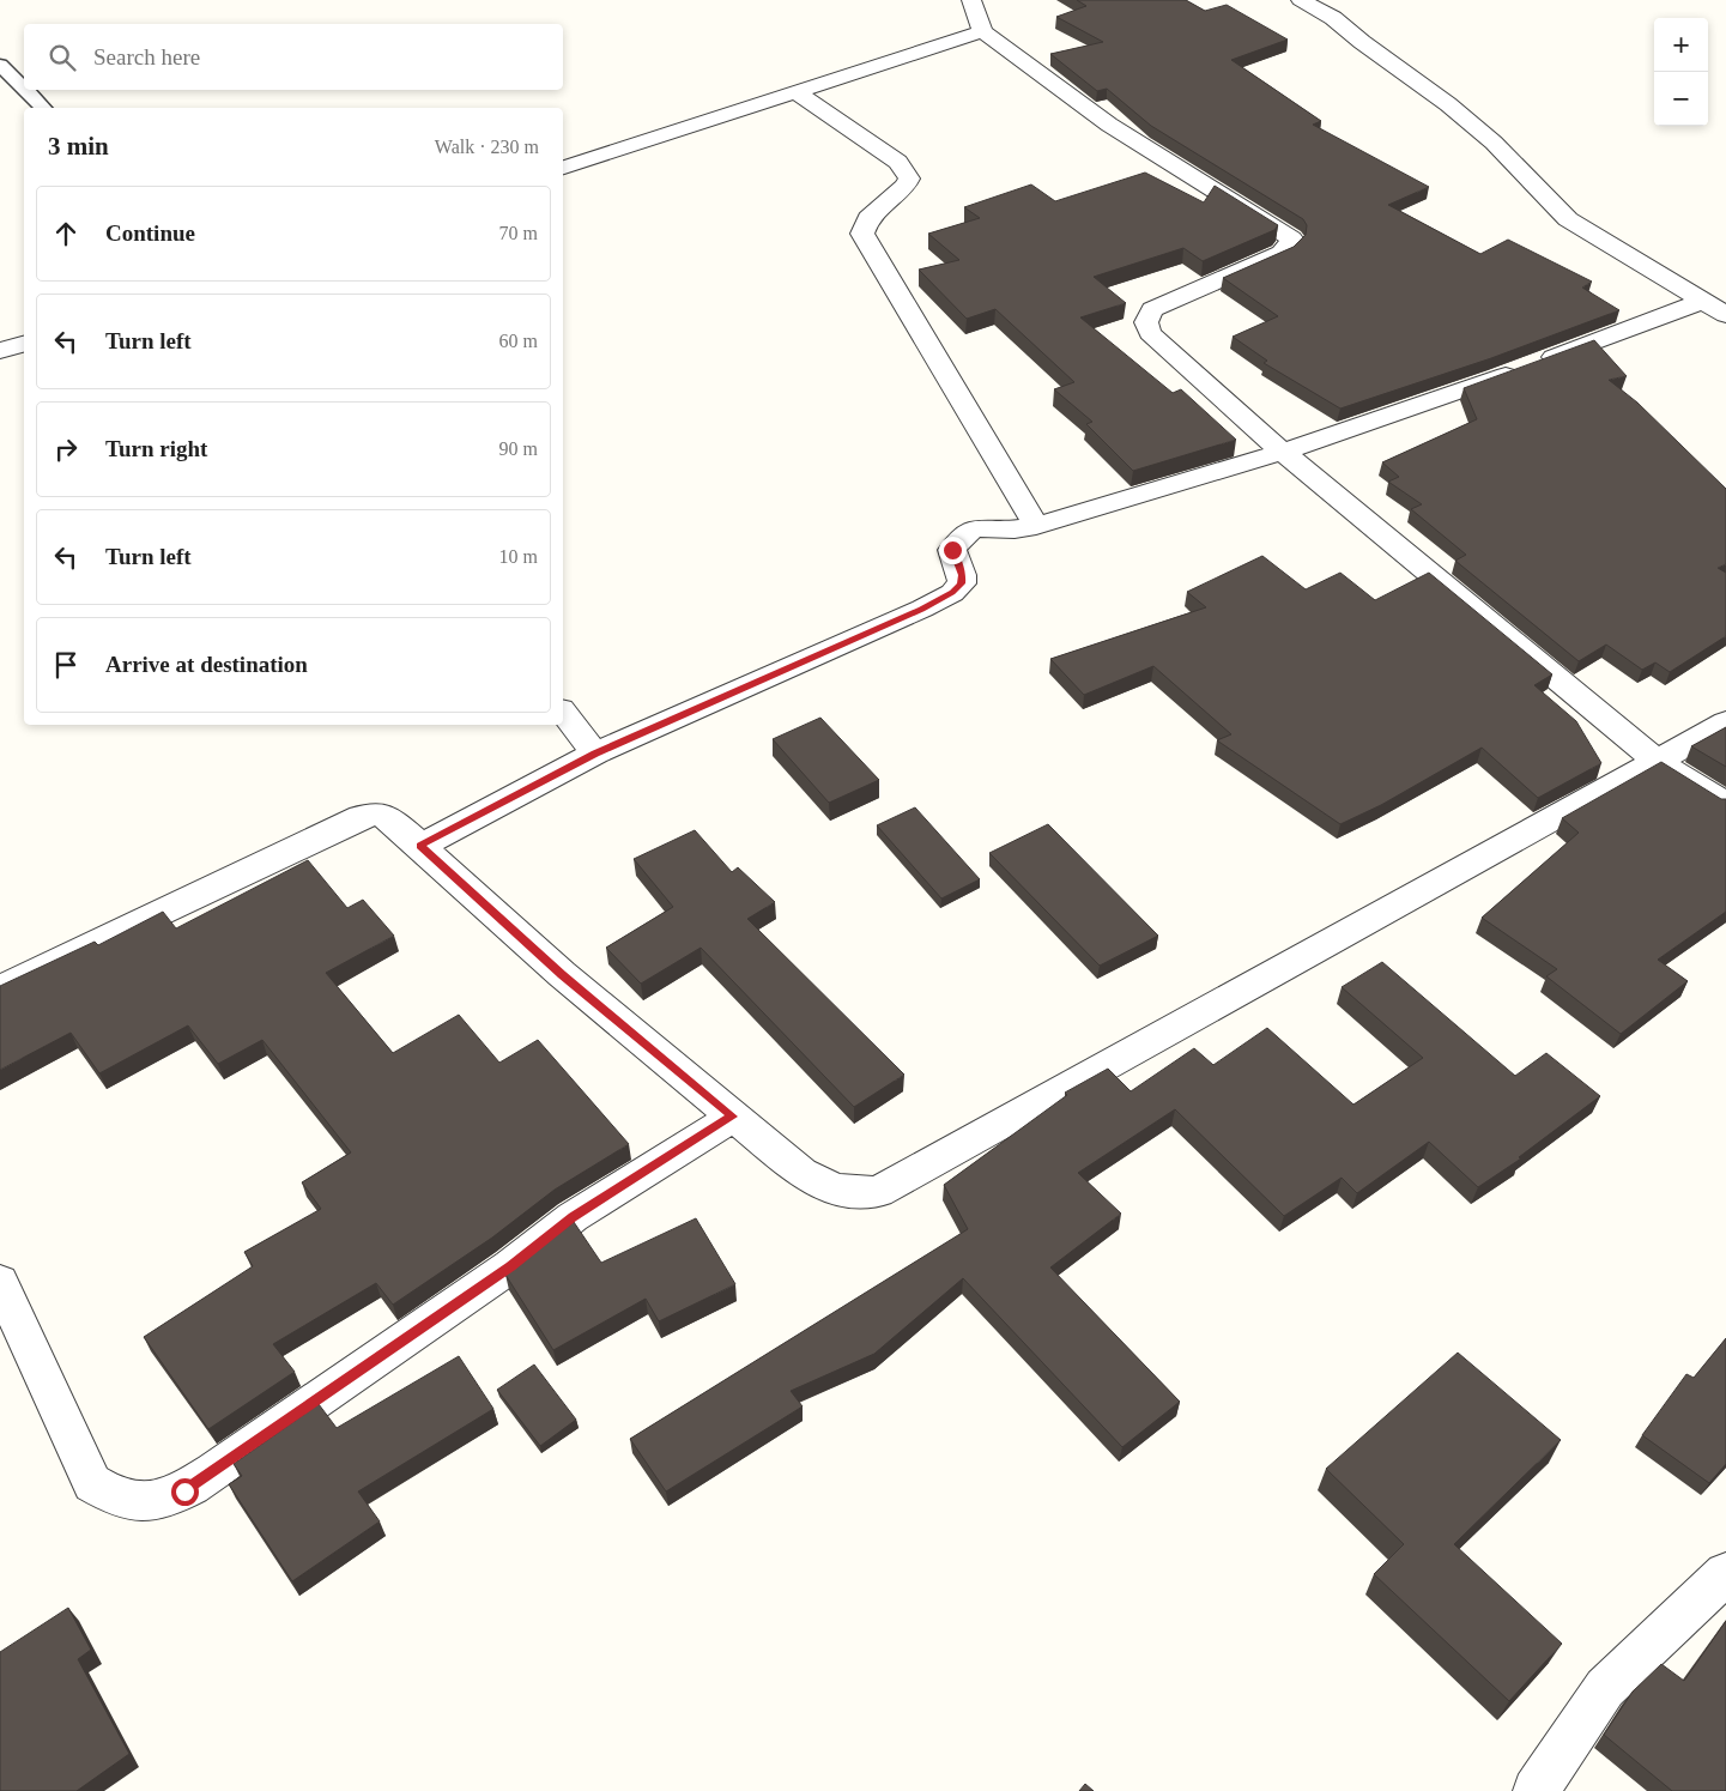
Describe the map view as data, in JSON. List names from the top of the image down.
{
  "page": {
    "map_buttons": ["+", "−"],
    "search": "Search here",
    "heading": ["3 min", "Walk · 230 m"],
    "list": [
      ["Continue", "70 m"],
      ["Turn left", "60 m"],
      ["Turn right", "90 m"],
      ["Turn left", "10 m"],
      "Arrive at destination"
    ]
  }
}
